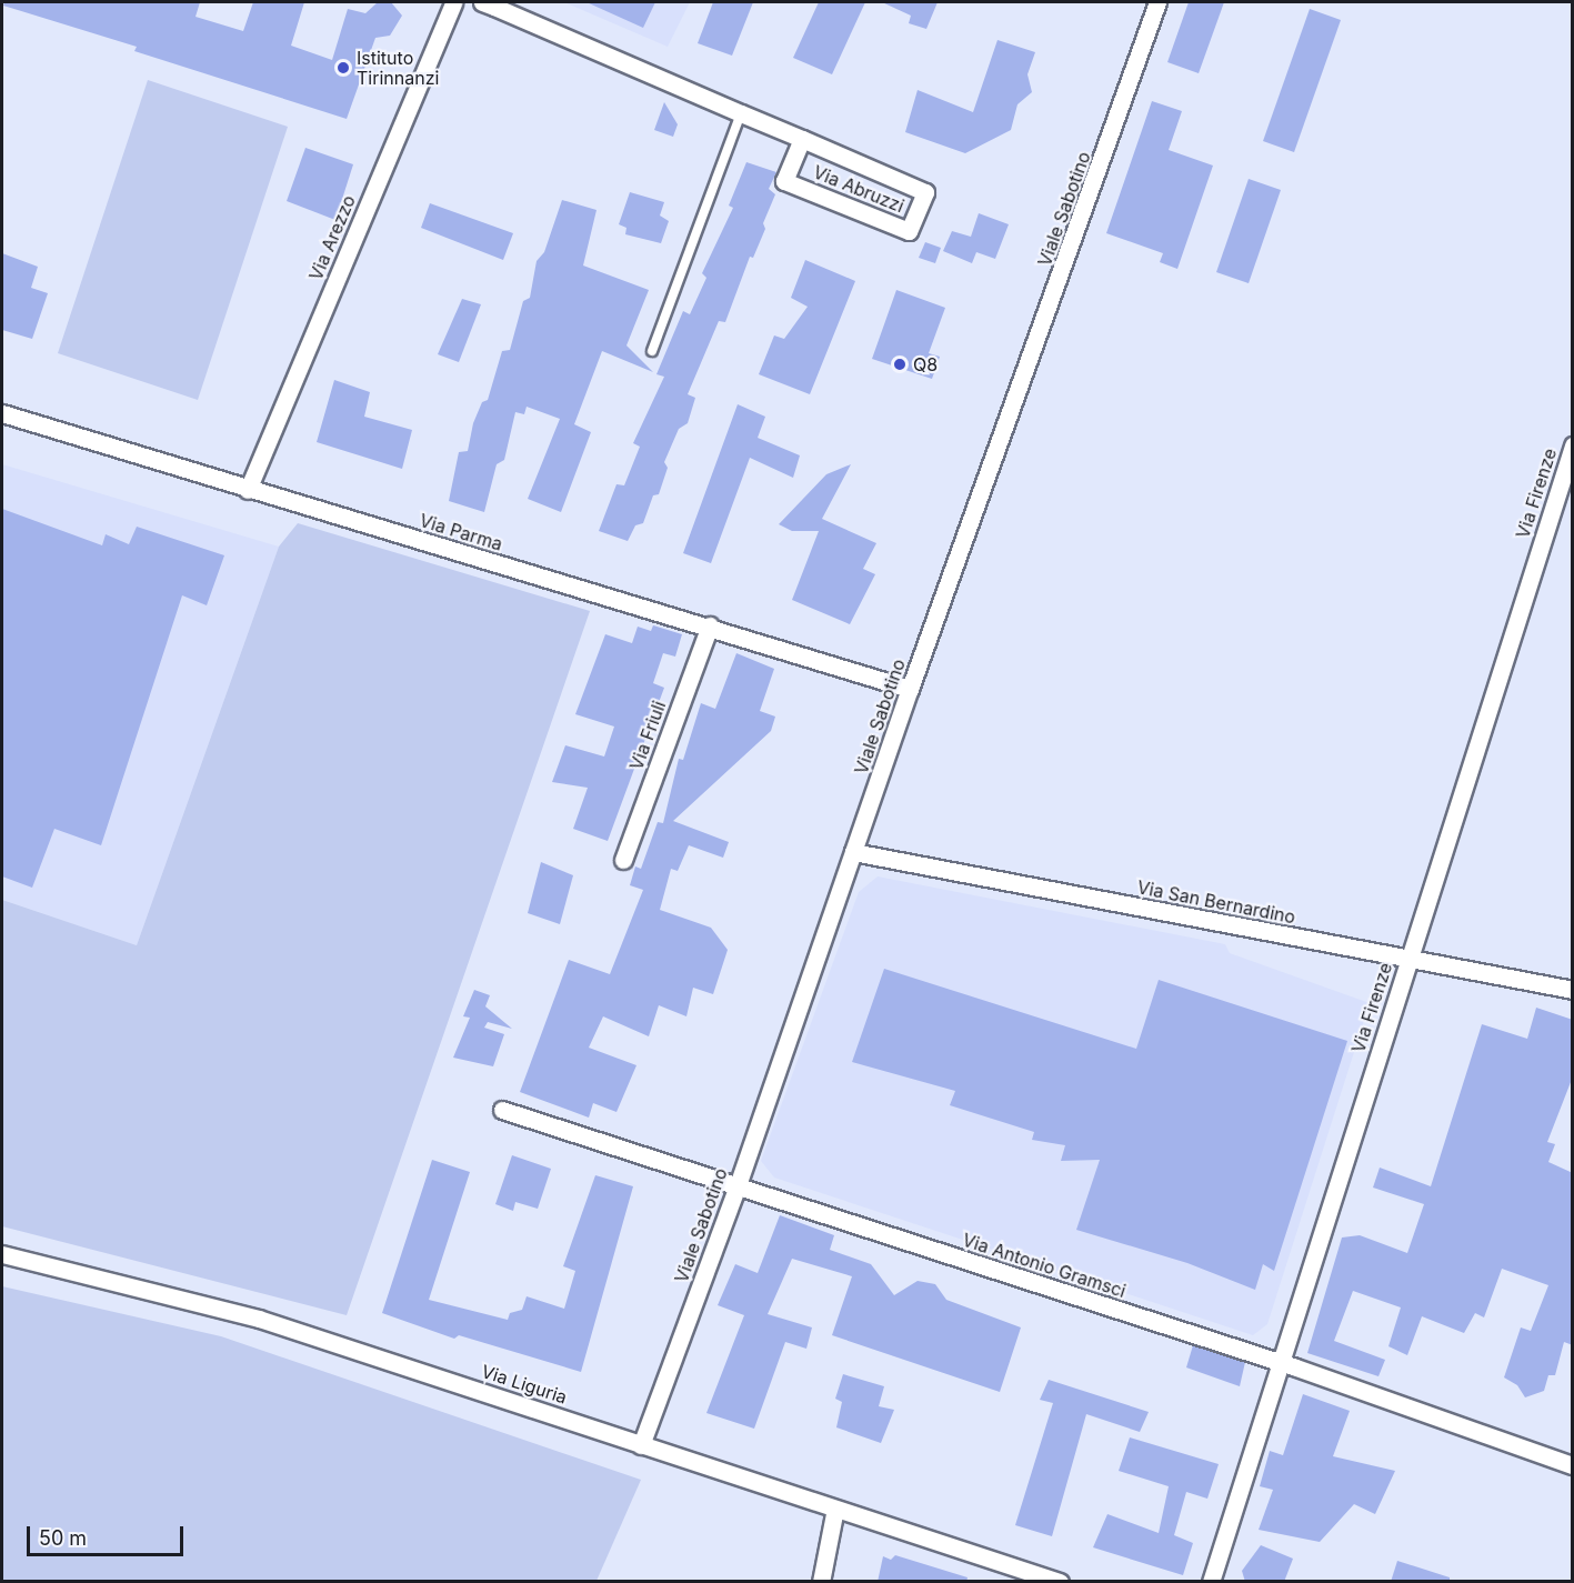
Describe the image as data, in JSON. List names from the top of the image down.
{
  "streets": {
    "street": [
      "Via Abruzzi",
      "Viale Sabotino",
      "Via Arezzo",
      "Via Firenze",
      "Via Parma",
      "Via Friuli",
      "Via San Bernardino",
      "Via Antonio Gramsci",
      "Via Liguria"
    ]
  },
  "crossings": [
    ["Viale Sabotino", "Via Parma"],
    ["Viale Sabotino", "Via San Bernardino"],
    ["Viale Sabotino", "Via Antonio Gramsci"],
    ["Viale Sabotino", "Via Liguria"],
    ["Via Arezzo", "Via Parma"],
    ["Via Firenze", "Via San Bernardino"],
    ["Via Firenze", "Via Antonio Gramsci"],
    ["Via Parma", "Via Friuli"]
  ],
  "places": ["Istituto Tirinnanzi", "Q8"],
  "scale_bar": "50 m"
}
